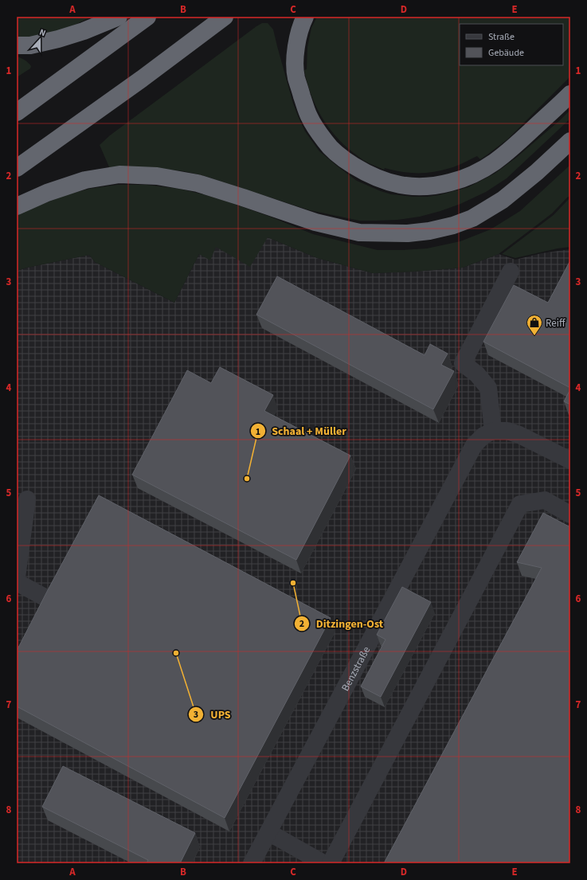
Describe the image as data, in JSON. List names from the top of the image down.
{
  "streets": {
    "street": ["Benzstraße"]
  },
  "places": {
    "shop": ["Reiff"],
    "other": ["Schaal + Müller", "Ditzingen-Ost", "UPS"]
  },
  "legend": ["Straße", "Gebäude"],
  "north": "top",
  "grid": {
    "columns": [
      "A",
      "B",
      "C",
      "D",
      "E"
    ],
    "rows": [
      "1",
      "2",
      "3",
      "4",
      "5",
      "6",
      "7",
      "8"
    ]
  }
}
